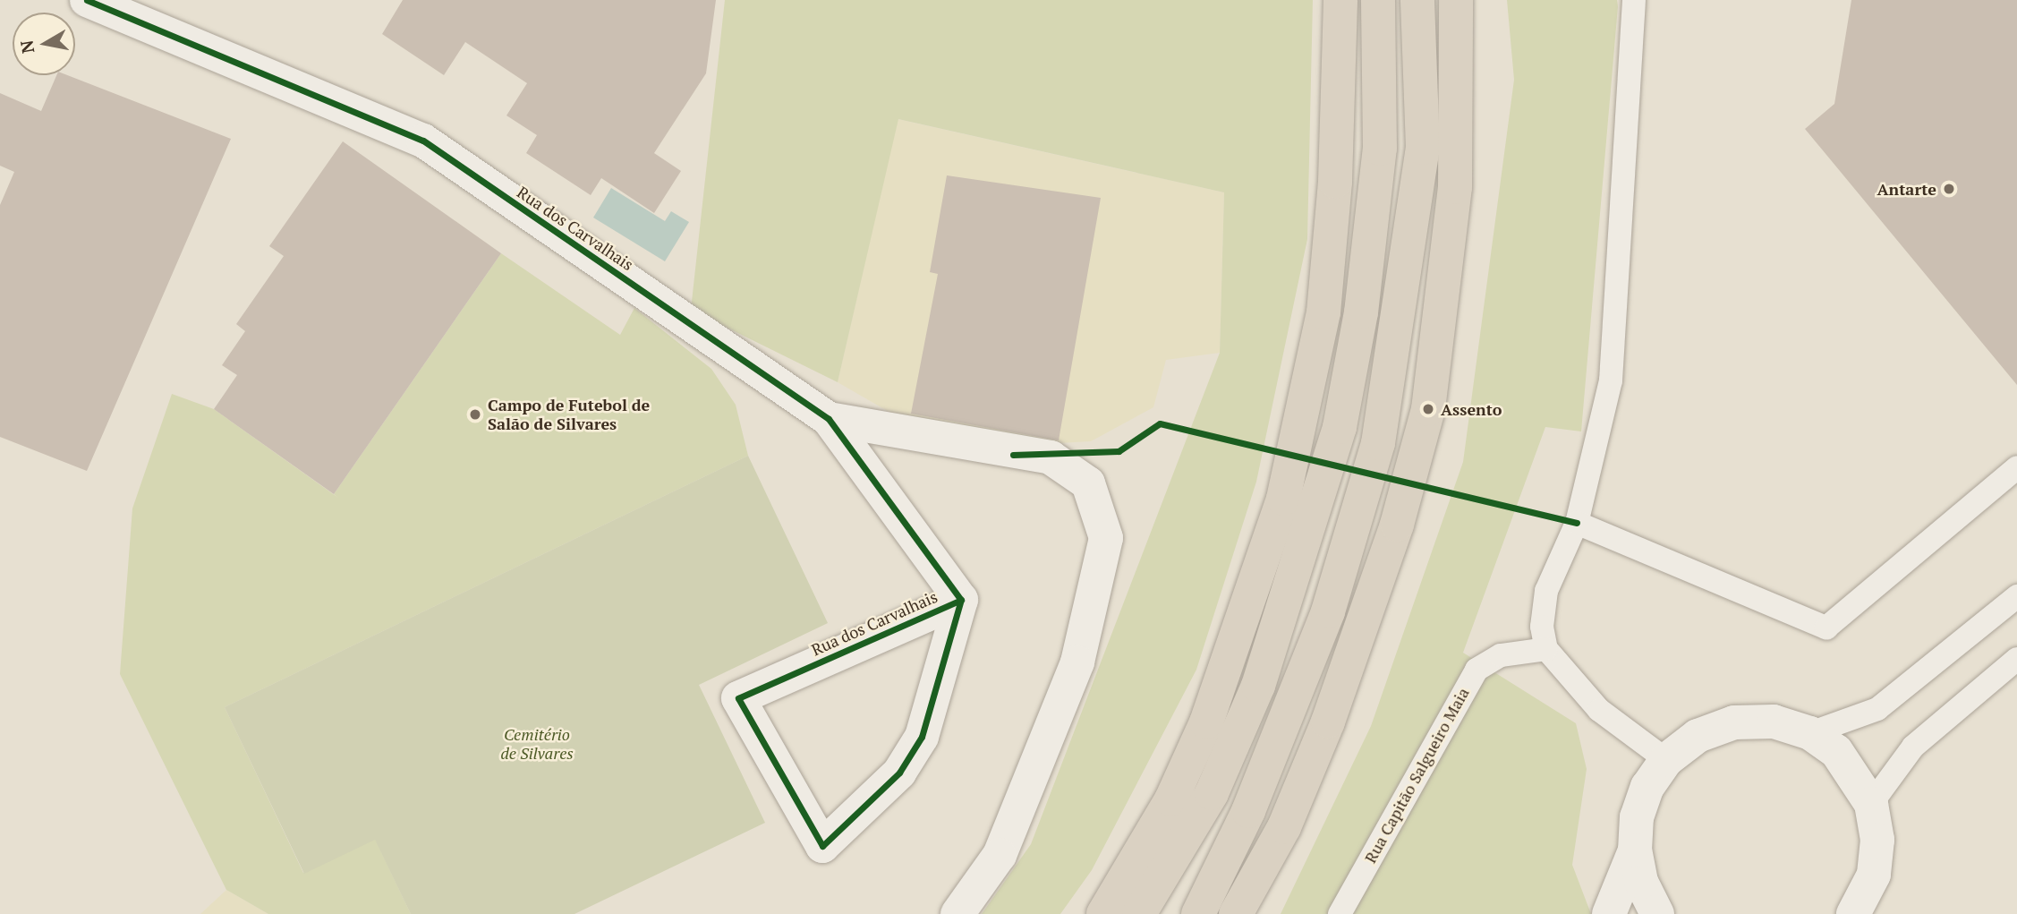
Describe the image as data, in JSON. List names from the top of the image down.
{
  "streets": {
    "street": ["Rua dos Carvalhais"],
    "lane": ["Rua Capitão Salgueiro Maia"]
  },
  "parks": ["Cemitério de Silvares"],
  "places": ["Antarte", "Assento", "Campo de Futebol de Salão de Silvares"],
  "north": "left"
}
